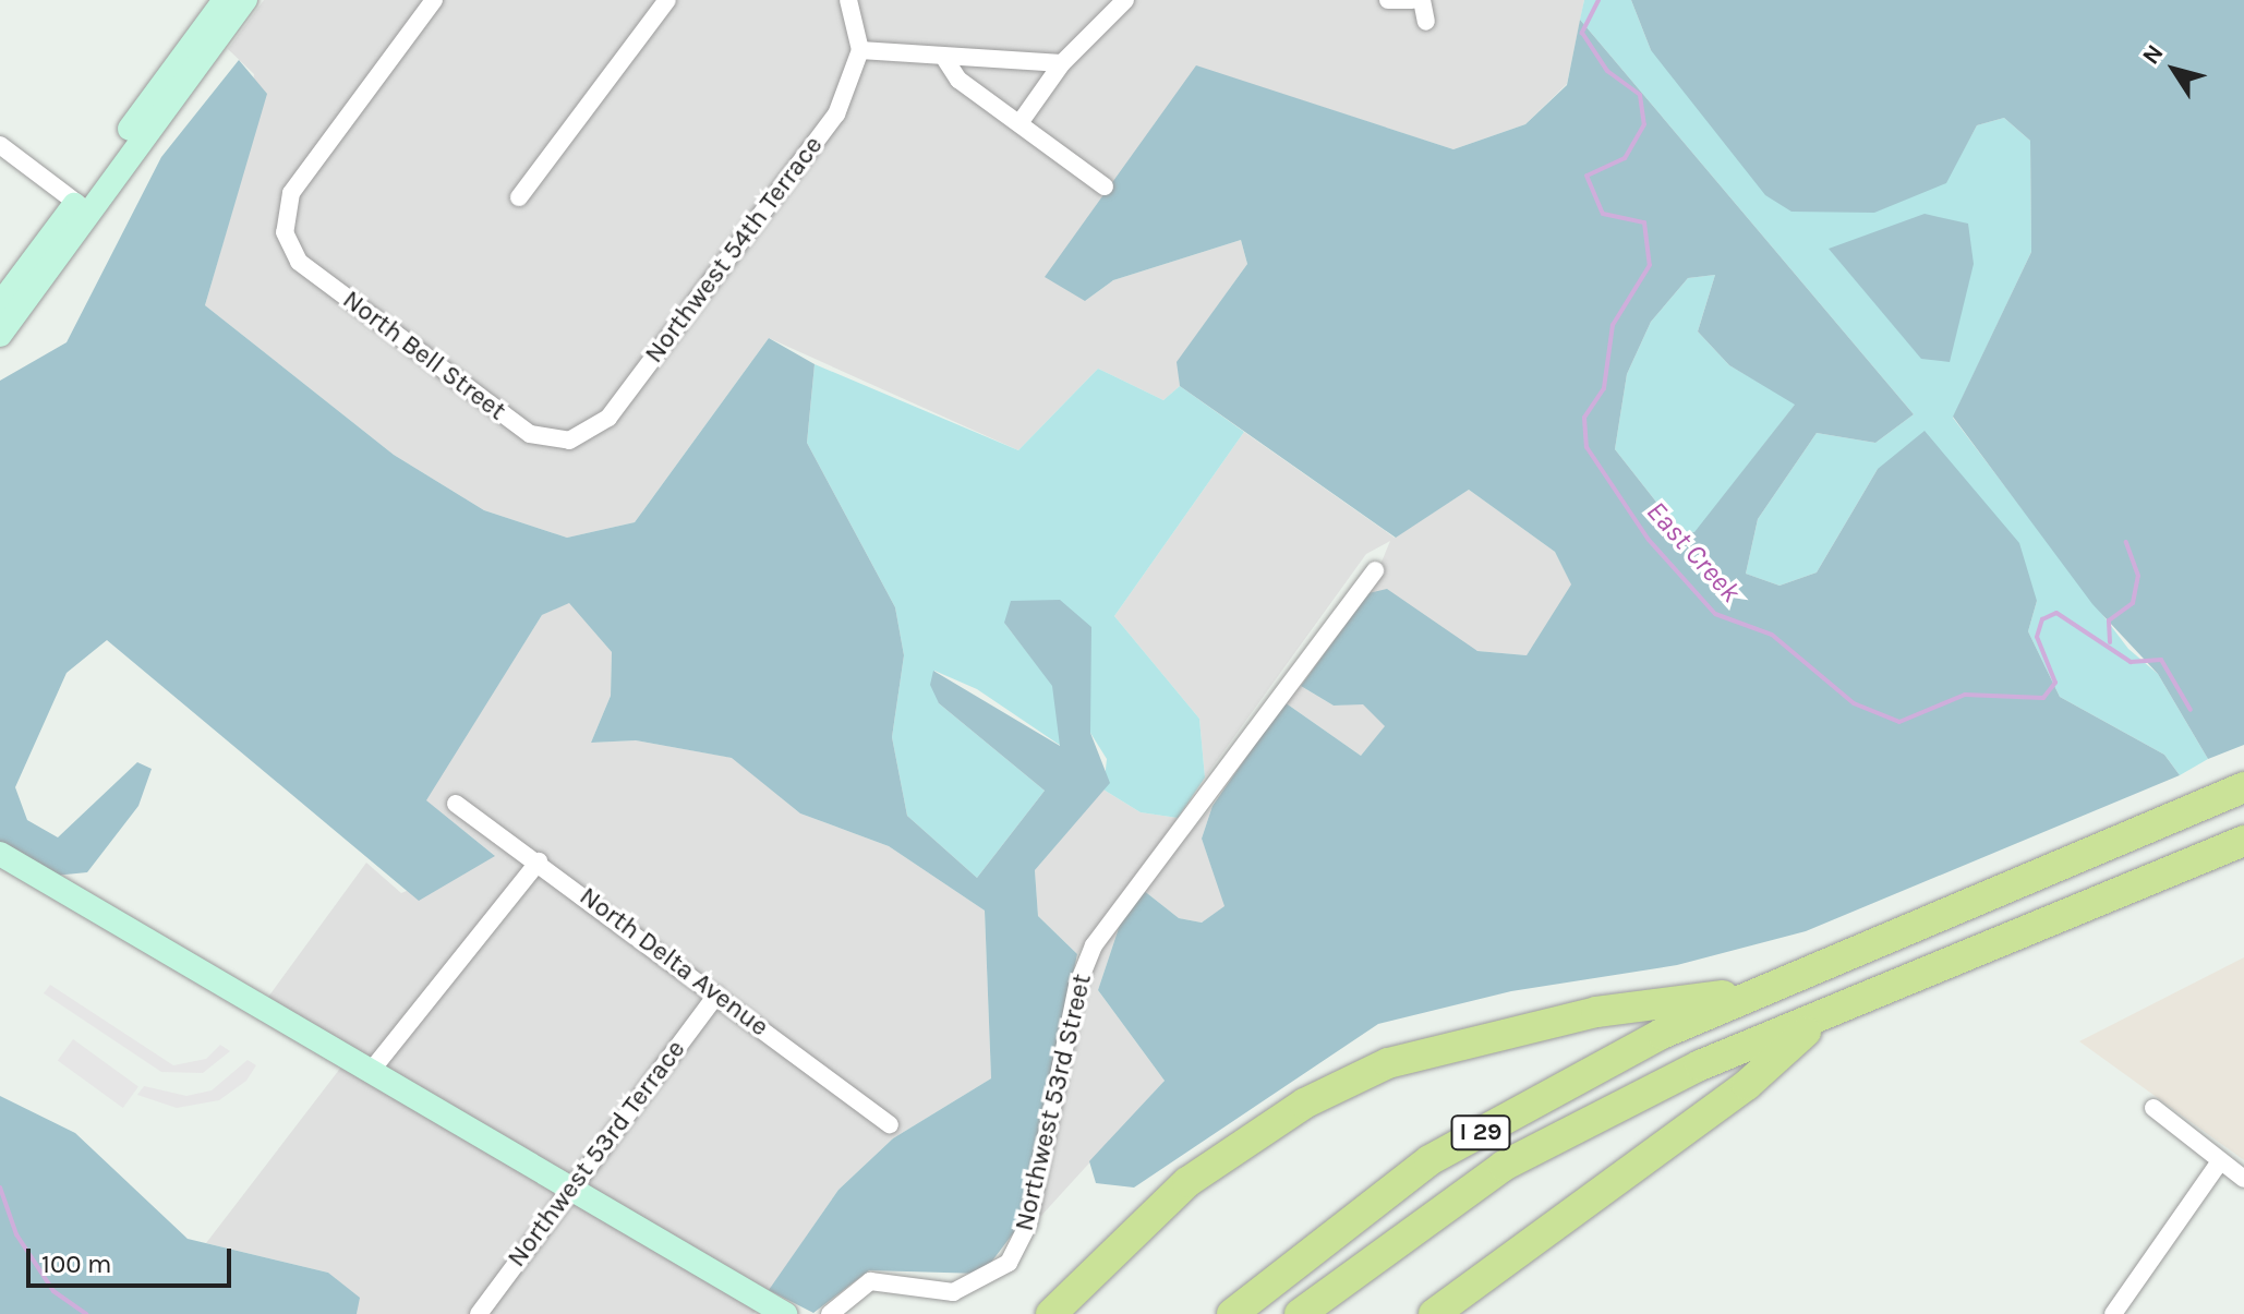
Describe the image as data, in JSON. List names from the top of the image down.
{
  "streets": {
    "highway": ["I 29"],
    "street": [
      "Northwest 54th Terrace",
      "North Bell Street",
      "North Delta Avenue",
      "Northwest 53rd Street",
      "Northwest 53rd Terrace"
    ]
  },
  "crossings": [
    ["Northwest 54th Terrace", "North Bell Street"],
    ["North Delta Avenue", "Northwest 53rd Terrace"]
  ],
  "water": ["East Creek"],
  "scale_bar": "100 m",
  "north": "top left"
}
